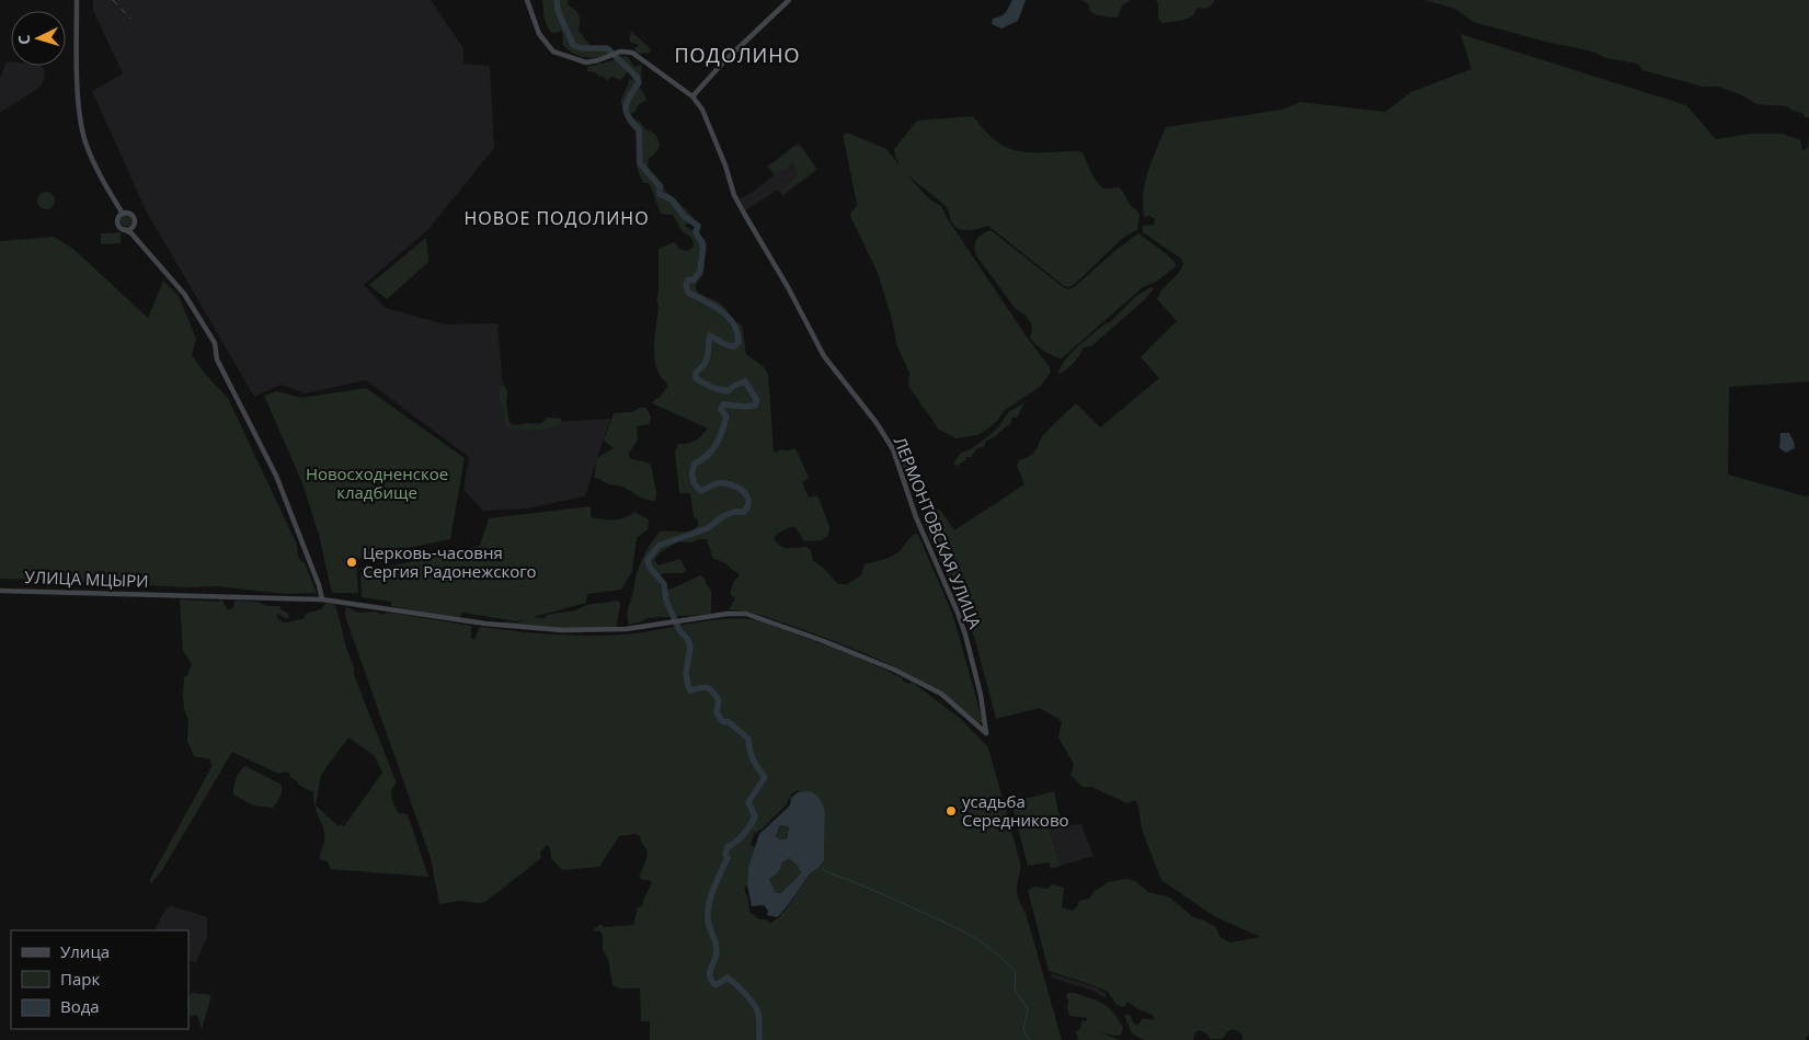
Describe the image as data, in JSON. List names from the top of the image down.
{
  "streets": {
    "street": ["ЛЕРМОНТОВСКАЯ УЛИЦА", "УЛИЦА МЦЫРИ"]
  },
  "crossings": [
    ["ЛЕРМОНТОВСКАЯ УЛИЦА", "УЛИЦА МЦЫРИ"]
  ],
  "districts": ["ПОДОЛИНО", "НОВОЕ ПОДОЛИНО"],
  "parks": ["Новосходненское кладбище"],
  "places": ["Церковь-часовня Сергия Радонежского", "усадьба Середниково"],
  "legend": ["Улица", "Парк", "Вода"],
  "north": "left"
}
